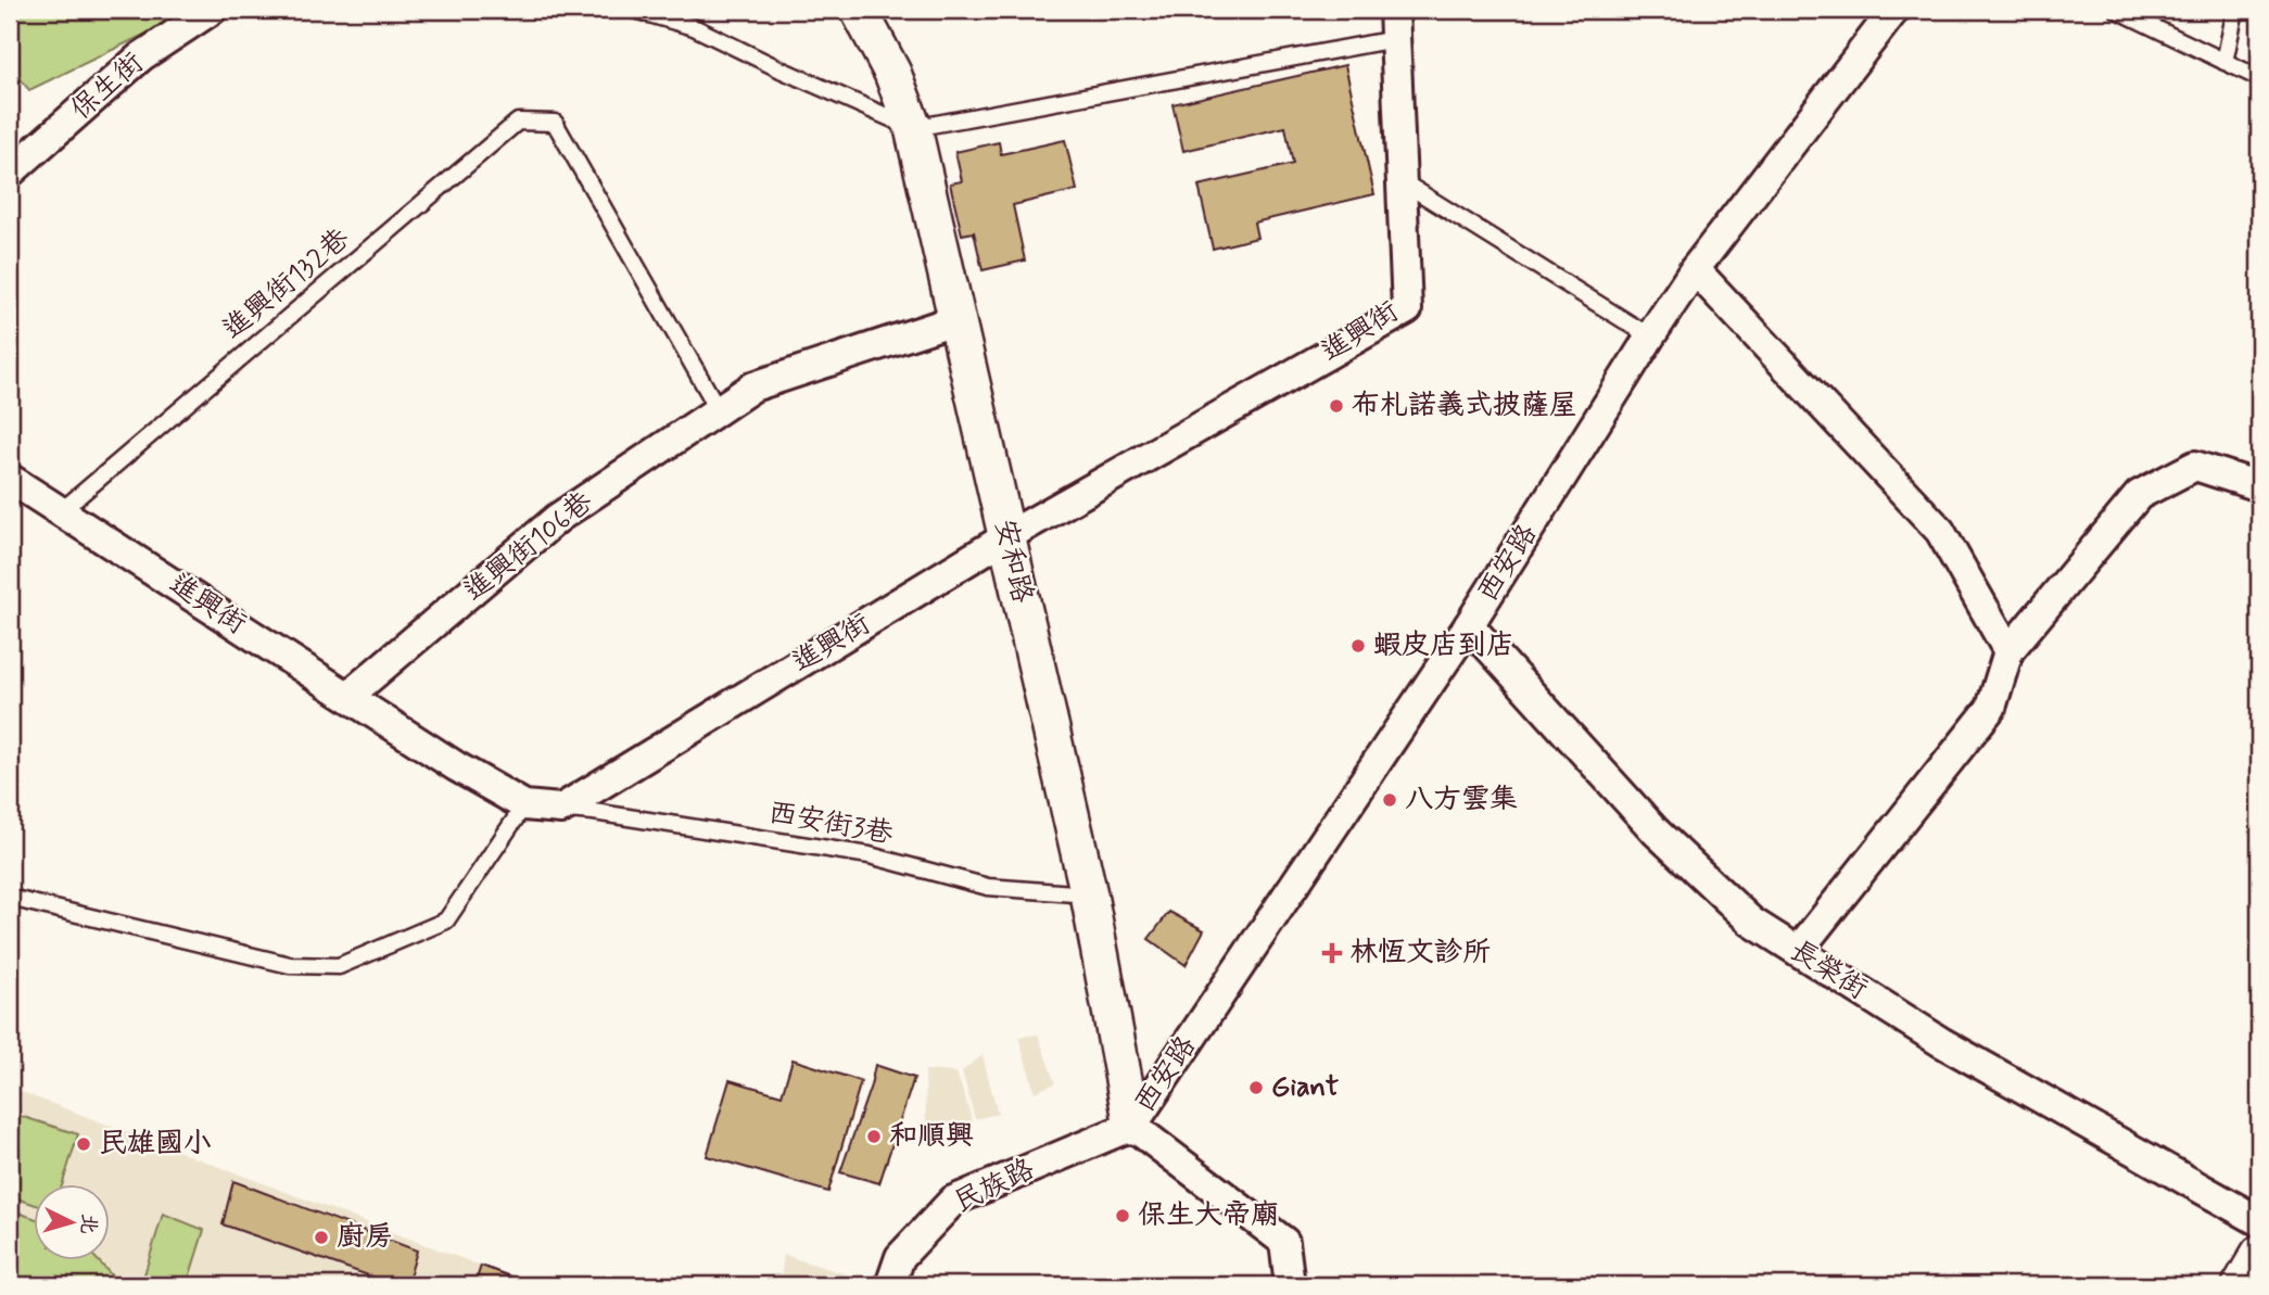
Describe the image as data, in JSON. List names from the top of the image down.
{
  "streets": {
    "street": [
      "保生街",
      "進興街",
      "進興街106巷",
      "安和路",
      "西安路",
      "長榮街",
      "民族路"
    ],
    "lane": ["進興街132巷", "西安街3巷"]
  },
  "crossings": [
    ["進興街132巷", "進興街"],
    ["進興街132巷", "進興街106巷"],
    ["進興街", "進興街106巷"],
    ["進興街", "安和路"],
    ["進興街", "西安街3巷"],
    ["進興街106巷", "安和路"],
    ["安和路", "西安路"],
    ["安和路", "西安街3巷"],
    ["安和路", "民族路"],
    ["西安路", "長榮街"],
    ["西安路", "民族路"]
  ],
  "places": {
    "other": [
      "布札諾義式披薩屋",
      "蝦皮店到店",
      "八方雲集",
      "Giant",
      "和順興",
      "民雄國小",
      "保生大帝廟",
      "廚房"
    ],
    "health": ["林恆文診所"]
  },
  "north": "right"
}
